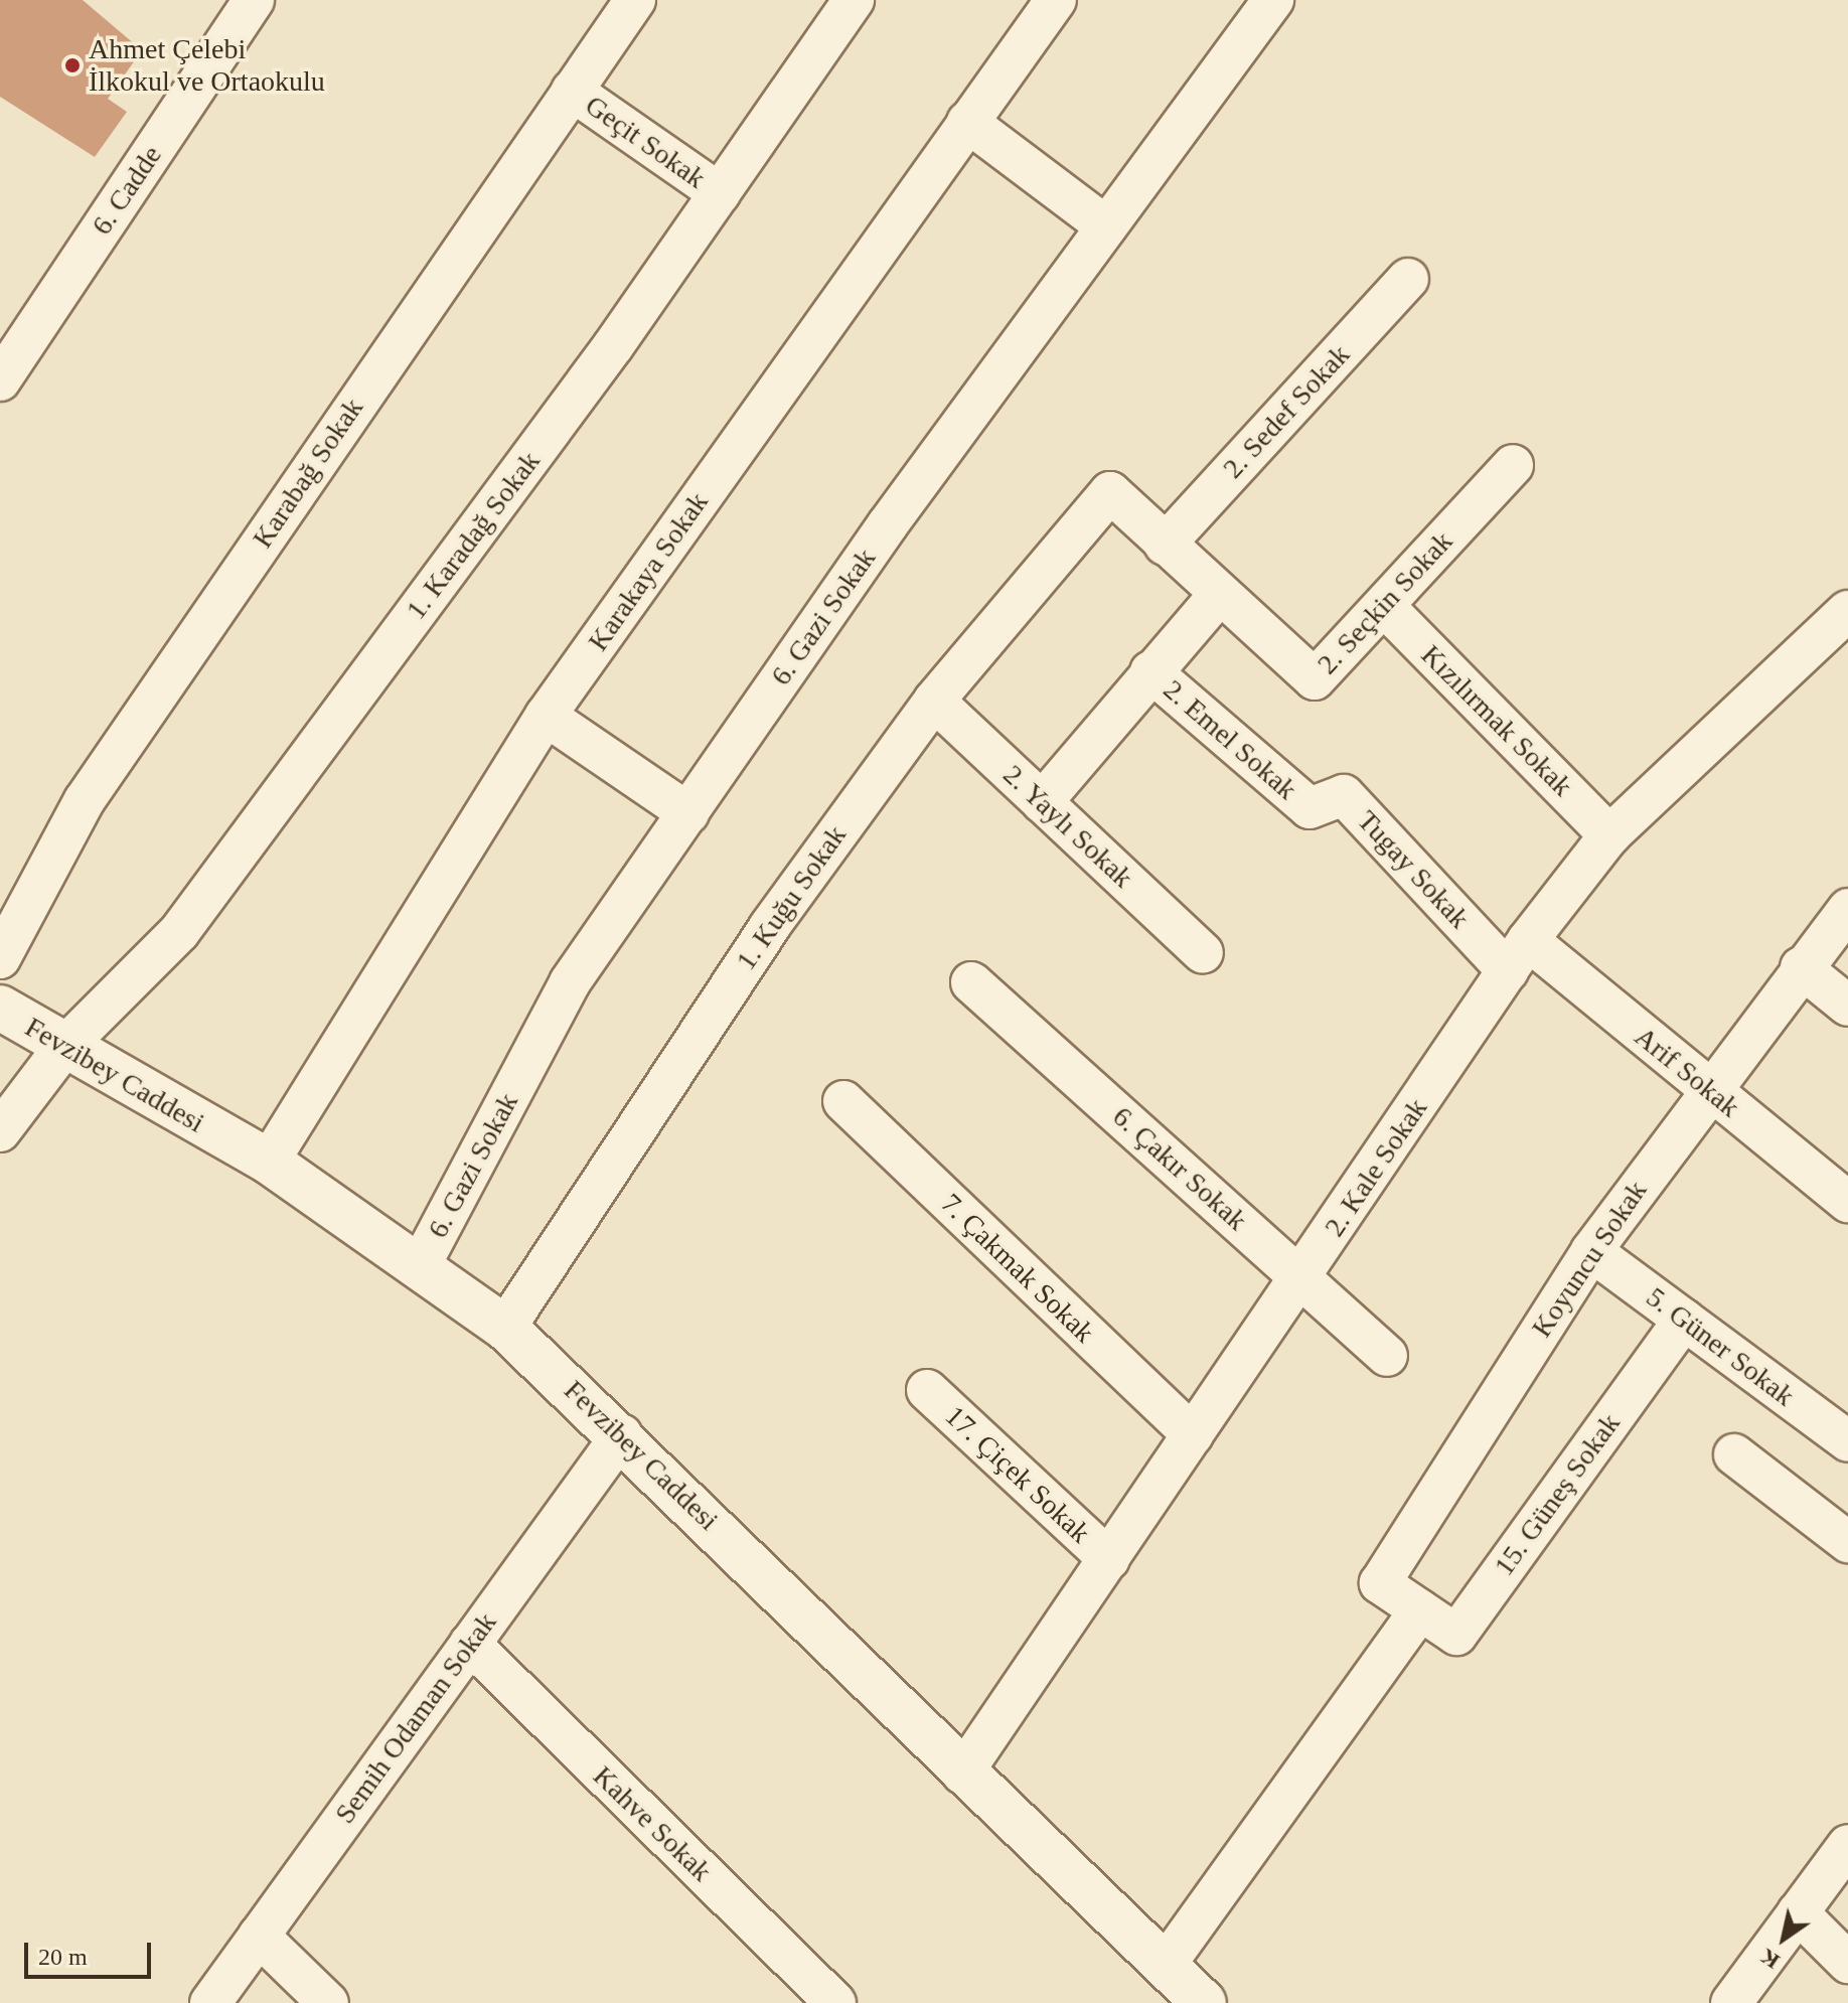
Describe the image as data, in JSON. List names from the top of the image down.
{
  "streets": {
    "street": [
      "Geçit Sokak",
      "6. Cadde",
      "2. Sedef Sokak",
      "Karabağ Sokak",
      "1. Karadağ Sokak",
      "Karakaya Sokak",
      "2. Seçkin Sokak",
      "6. Gazi Sokak",
      "Kızılırmak Sokak",
      "2. Emel Sokak",
      "2. Yaylı Sokak",
      "Tugay Sokak",
      "1. Kuğu Sokak",
      "Arif Sokak",
      "Fevzibey Caddesi",
      "2. Kale Sokak",
      "6. Çakır Sokak",
      "Koyuncu Sokak",
      "7. Çakmak Sokak",
      "5. Güner Sokak",
      "17. Çiçek Sokak",
      "15. Güneş Sokak",
      "Semih Odaman Sokak",
      "Kahve Sokak"
    ]
  },
  "crossings": [
    ["Geçit Sokak", "Karabağ Sokak"],
    ["Geçit Sokak", "1. Karadağ Sokak"],
    ["2. Sedef Sokak", "2. Seçkin Sokak"],
    ["1. Karadağ Sokak", "Fevzibey Caddesi"],
    ["Karakaya Sokak", "Fevzibey Caddesi"],
    ["2. Seçkin Sokak", "Kızılırmak Sokak"],
    ["2. Seçkin Sokak", "1. Kuğu Sokak"],
    ["6. Gazi Sokak", "Fevzibey Caddesi"],
    ["Kızılırmak Sokak", "2. Kale Sokak"],
    ["2. Emel Sokak", "Tugay Sokak"],
    ["2. Yaylı Sokak", "1. Kuğu Sokak"],
    ["Tugay Sokak", "Arif Sokak"],
    ["Tugay Sokak", "2. Kale Sokak"],
    ["1. Kuğu Sokak", "Fevzibey Caddesi"],
    ["Arif Sokak", "2. Kale Sokak"],
    ["Arif Sokak", "Koyuncu Sokak"],
    ["Fevzibey Caddesi", "2. Kale Sokak"],
    ["Fevzibey Caddesi", "Semih Odaman Sokak"],
    ["2. Kale Sokak", "6. Çakır Sokak"],
    ["2. Kale Sokak", "7. Çakmak Sokak"],
    ["2. Kale Sokak", "17. Çiçek Sokak"],
    ["Koyuncu Sokak", "5. Güner Sokak"],
    ["Koyuncu Sokak", "15. Güneş Sokak"],
    ["5. Güner Sokak", "15. Güneş Sokak"],
    ["Semih Odaman Sokak", "Kahve Sokak"]
  ],
  "places": ["Ahmet Çelebi İlkokul ve Ortaokulu"],
  "scale_bar": "20 m",
  "north": "bottom left"
}
